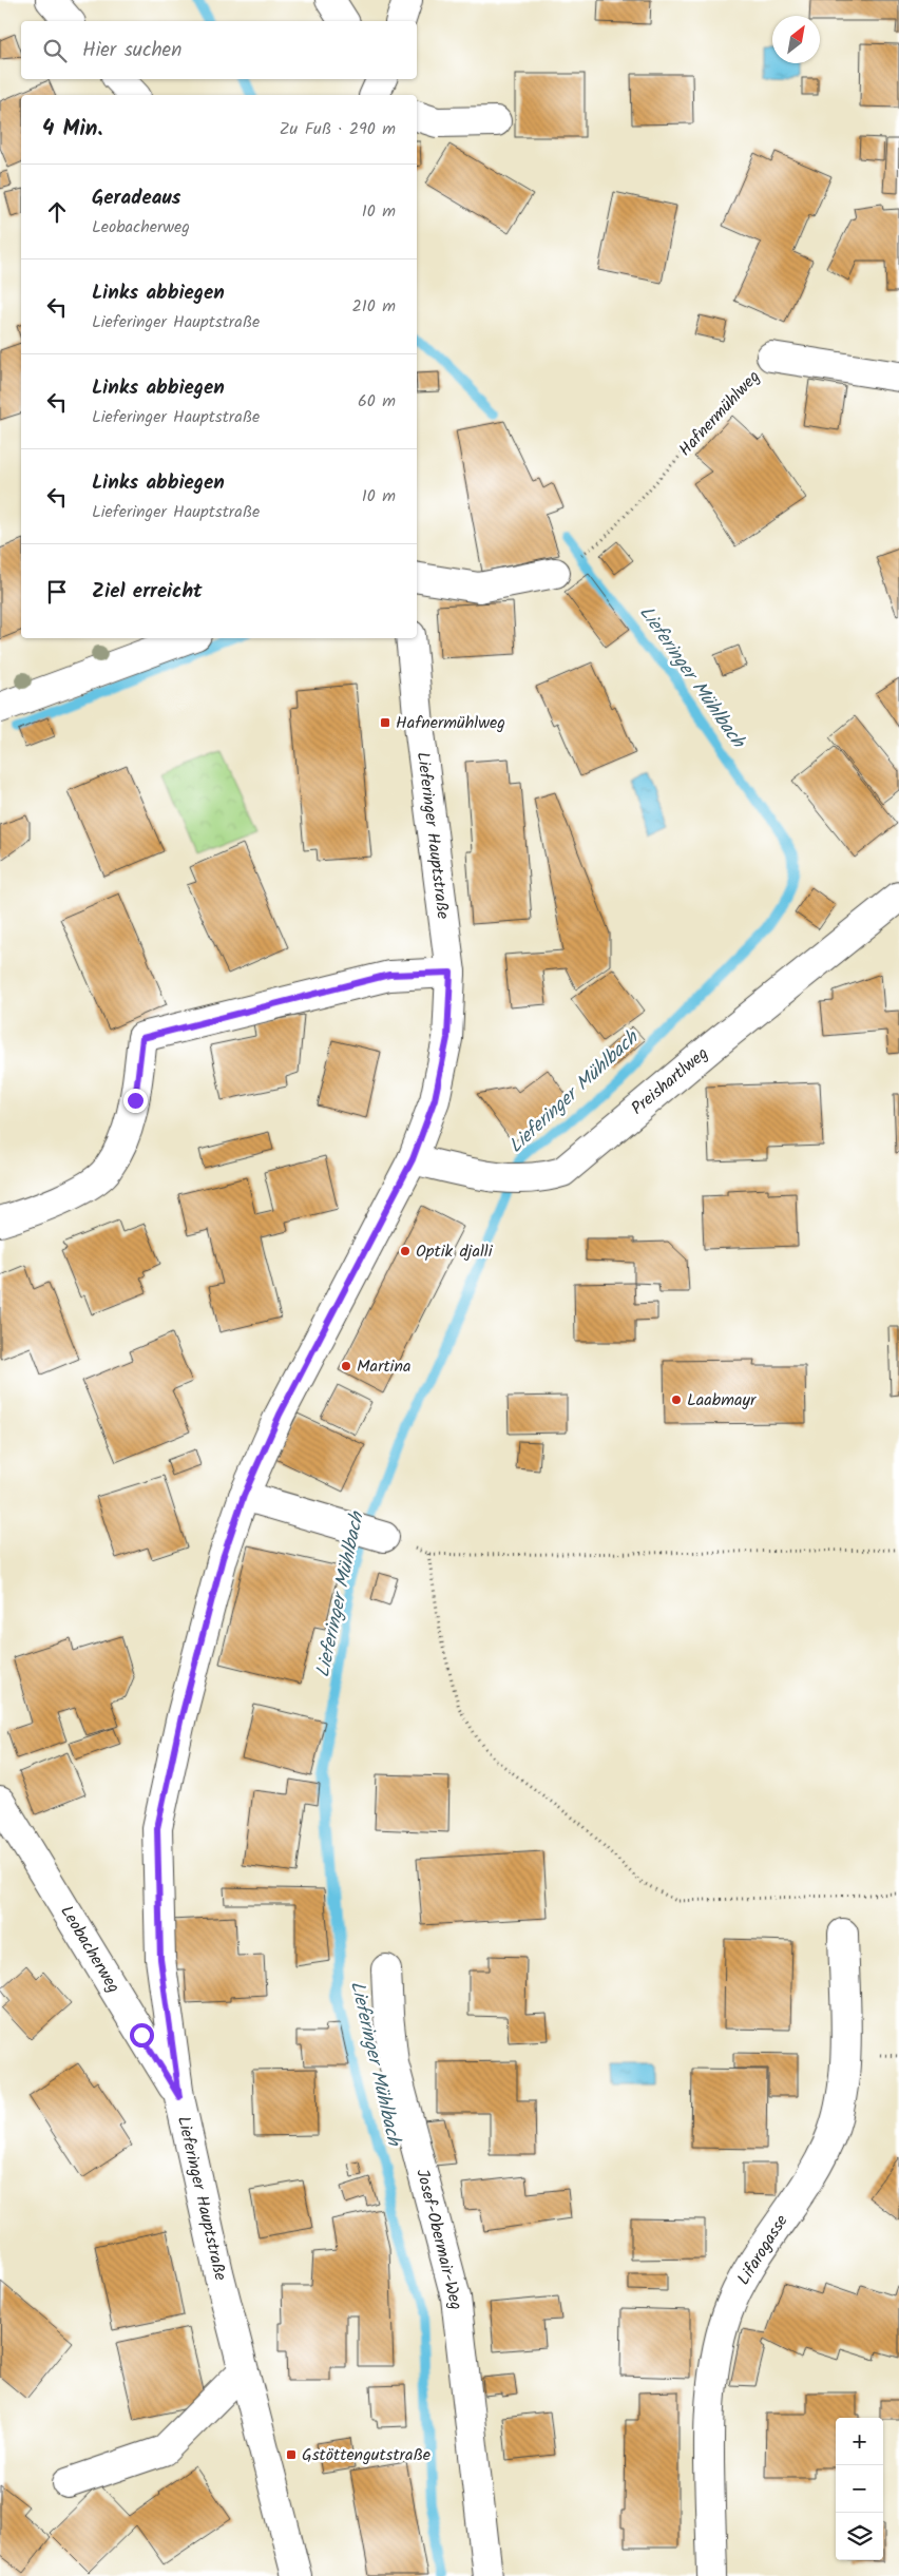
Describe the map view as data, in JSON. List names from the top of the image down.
{
  "streets": {
    "street": [
      "Hafnermühlweg",
      "Lieferinger Hauptstraße",
      "Preishartlweg",
      "Leobacherweg",
      "Josef-Obermair-Weg",
      "Lifarogasse"
    ]
  },
  "crossings": [
    ["Lieferinger Hauptstraße", "Preishartlweg"],
    ["Lieferinger Hauptstraße", "Leobacherweg"]
  ],
  "water": ["Lieferinger Mühlbach"],
  "places": {
    "transit": ["Hafnermühlweg", "Gstöttengutstraße"],
    "other": ["Optik djalli", "Martina", "Laabmayr"]
  },
  "north": "top right",
  "page": {
    "search": "Hier suchen",
    "heading": ["4 Min.", "Zu Fuß · 290 m"],
    "list": [
      ["Geradeaus", "Leobacherweg", "10 m"],
      ["Links abbiegen", "Lieferinger Hauptstraße", "210 m"],
      ["Links abbiegen", "Lieferinger Hauptstraße", "60 m"],
      ["Links abbiegen", "Lieferinger Hauptstraße", "10 m"],
      "Ziel erreicht"
    ],
    "map_buttons": ["+", "−"]
  }
}
